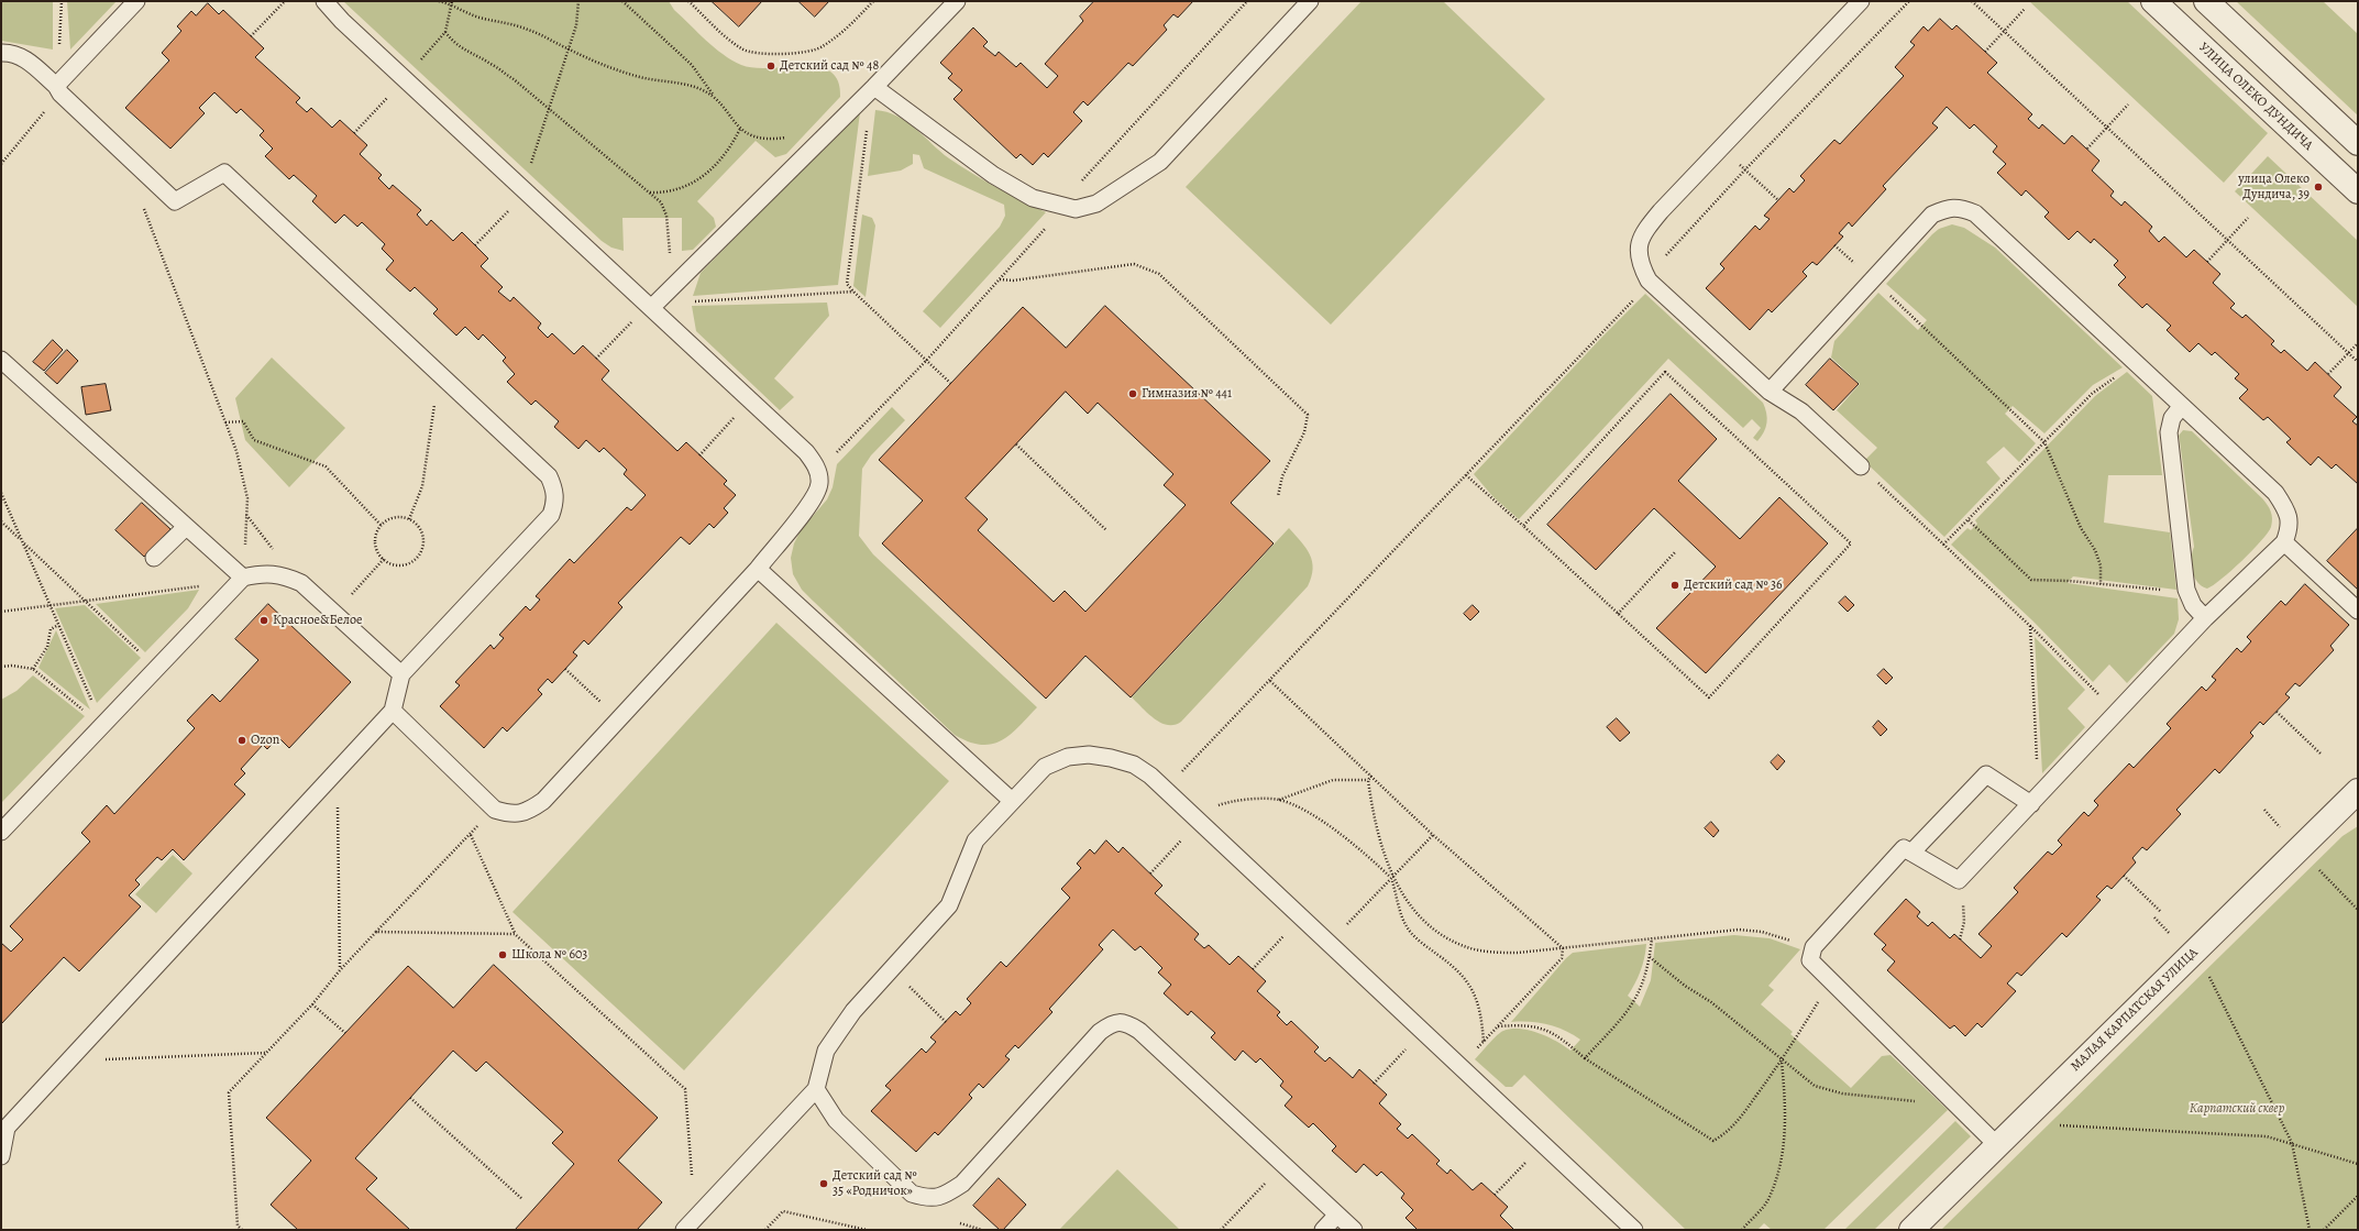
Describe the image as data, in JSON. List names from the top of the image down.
{
  "streets": {
    "street": ["УЛИЦА ОЛЕКО ДУНДИЧА", "МАЛАЯ КАРПАТСКАЯ УЛИЦА"]
  },
  "parks": ["Карпатский сквер"],
  "places": [
    "Детский сад № 48",
    "улица Олеко Дундича, 39",
    "Гимназия № 441",
    "Детский сад № 36",
    "Красное&Белое",
    "Ozon",
    "Школа № 603",
    "Детский сад № 35 «Родничок»"
  ]
}
